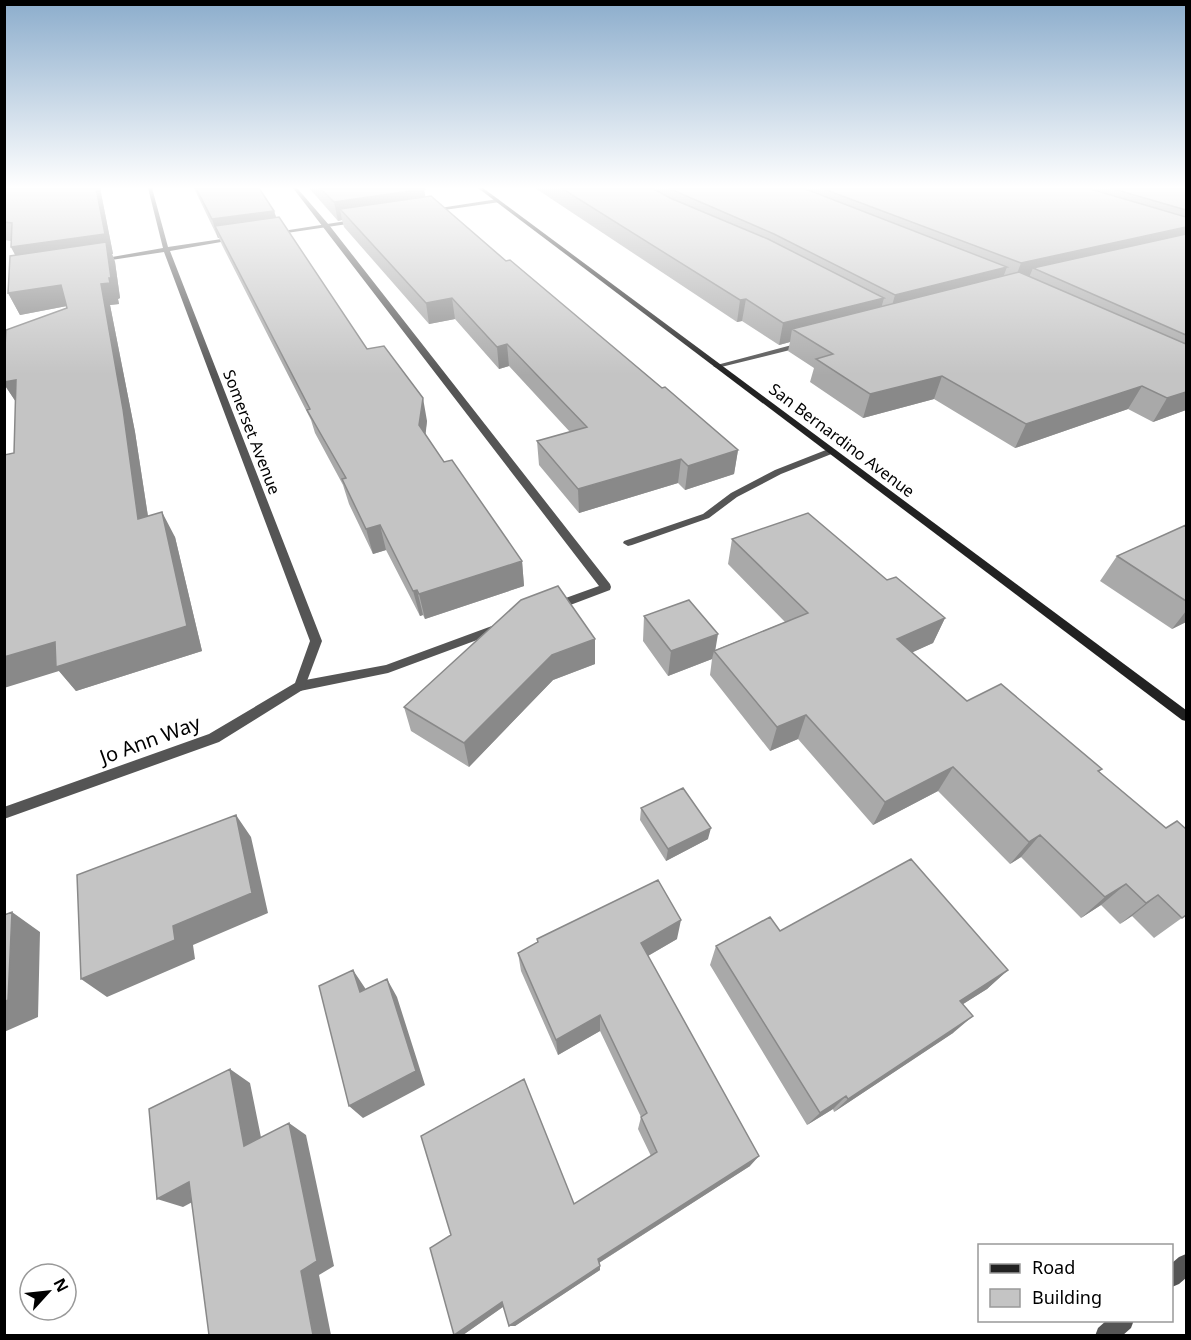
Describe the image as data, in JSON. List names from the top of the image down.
{
  "streets": {
    "main road": ["San Bernardino Avenue"],
    "street": ["Somerset Avenue", "Jo Ann Way"]
  },
  "crossings": [
    ["Somerset Avenue", "Jo Ann Way"]
  ],
  "legend": ["Road", "Building"],
  "north": "top right"
}
